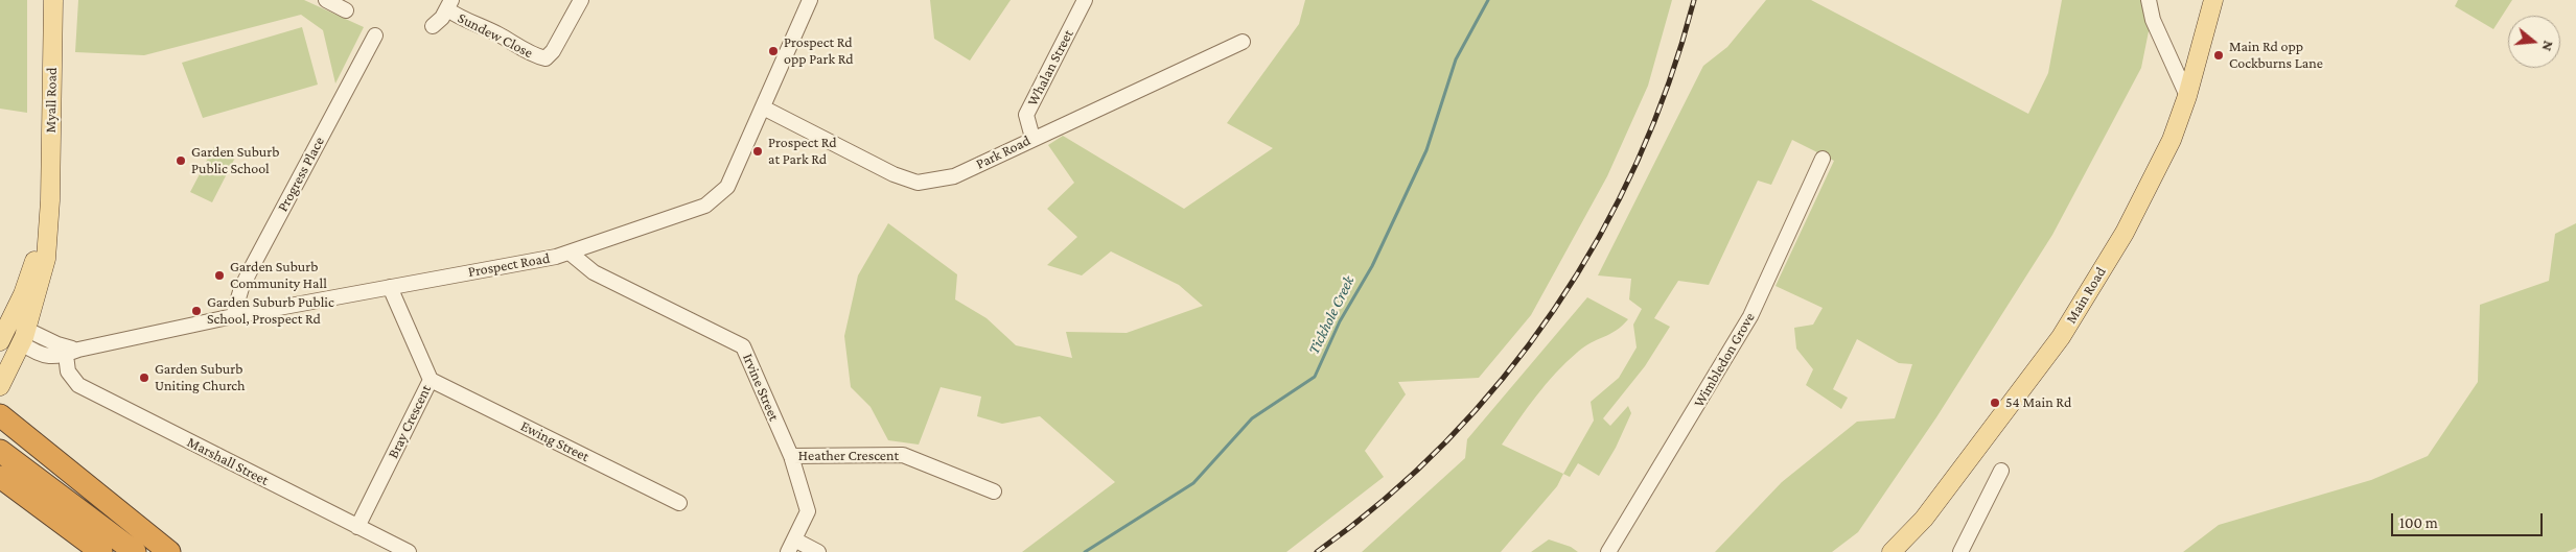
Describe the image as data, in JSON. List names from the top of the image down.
{
  "streets": {
    "main road": ["Myall Road", "Main Road"],
    "street": [
      "Sundew Close",
      "Whalan Street",
      "Park Road",
      "Progress Place",
      "Prospect Road",
      "Wimbledon Grove",
      "Irvine Street",
      "Bray Crescent",
      "Ewing Street",
      "Heather Crescent",
      "Marshall Street"
    ]
  },
  "crossings": [
    ["Whalan Street", "Park Road"],
    ["Myall Road", "Prospect Road"],
    ["Park Road", "Prospect Road"],
    ["Progress Place", "Prospect Road"],
    ["Prospect Road", "Irvine Street"],
    ["Prospect Road", "Bray Crescent"],
    ["Prospect Road", "Marshall Street"],
    ["Irvine Street", "Heather Crescent"],
    ["Bray Crescent", "Ewing Street"],
    ["Bray Crescent", "Marshall Street"]
  ],
  "water": ["Tickhole Creek"],
  "places": [
    "Prospect Rd opp Park Rd",
    "Main Rd opp Cockburns Lane",
    "Prospect Rd at Park Rd",
    "Garden Suburb Public School",
    "Garden Suburb Community Hall",
    "Garden Suburb Public School, Prospect Rd",
    "Garden Suburb Uniting Church",
    "54 Main Rd"
  ],
  "scale_bar": "100 m",
  "north": "right"
}
